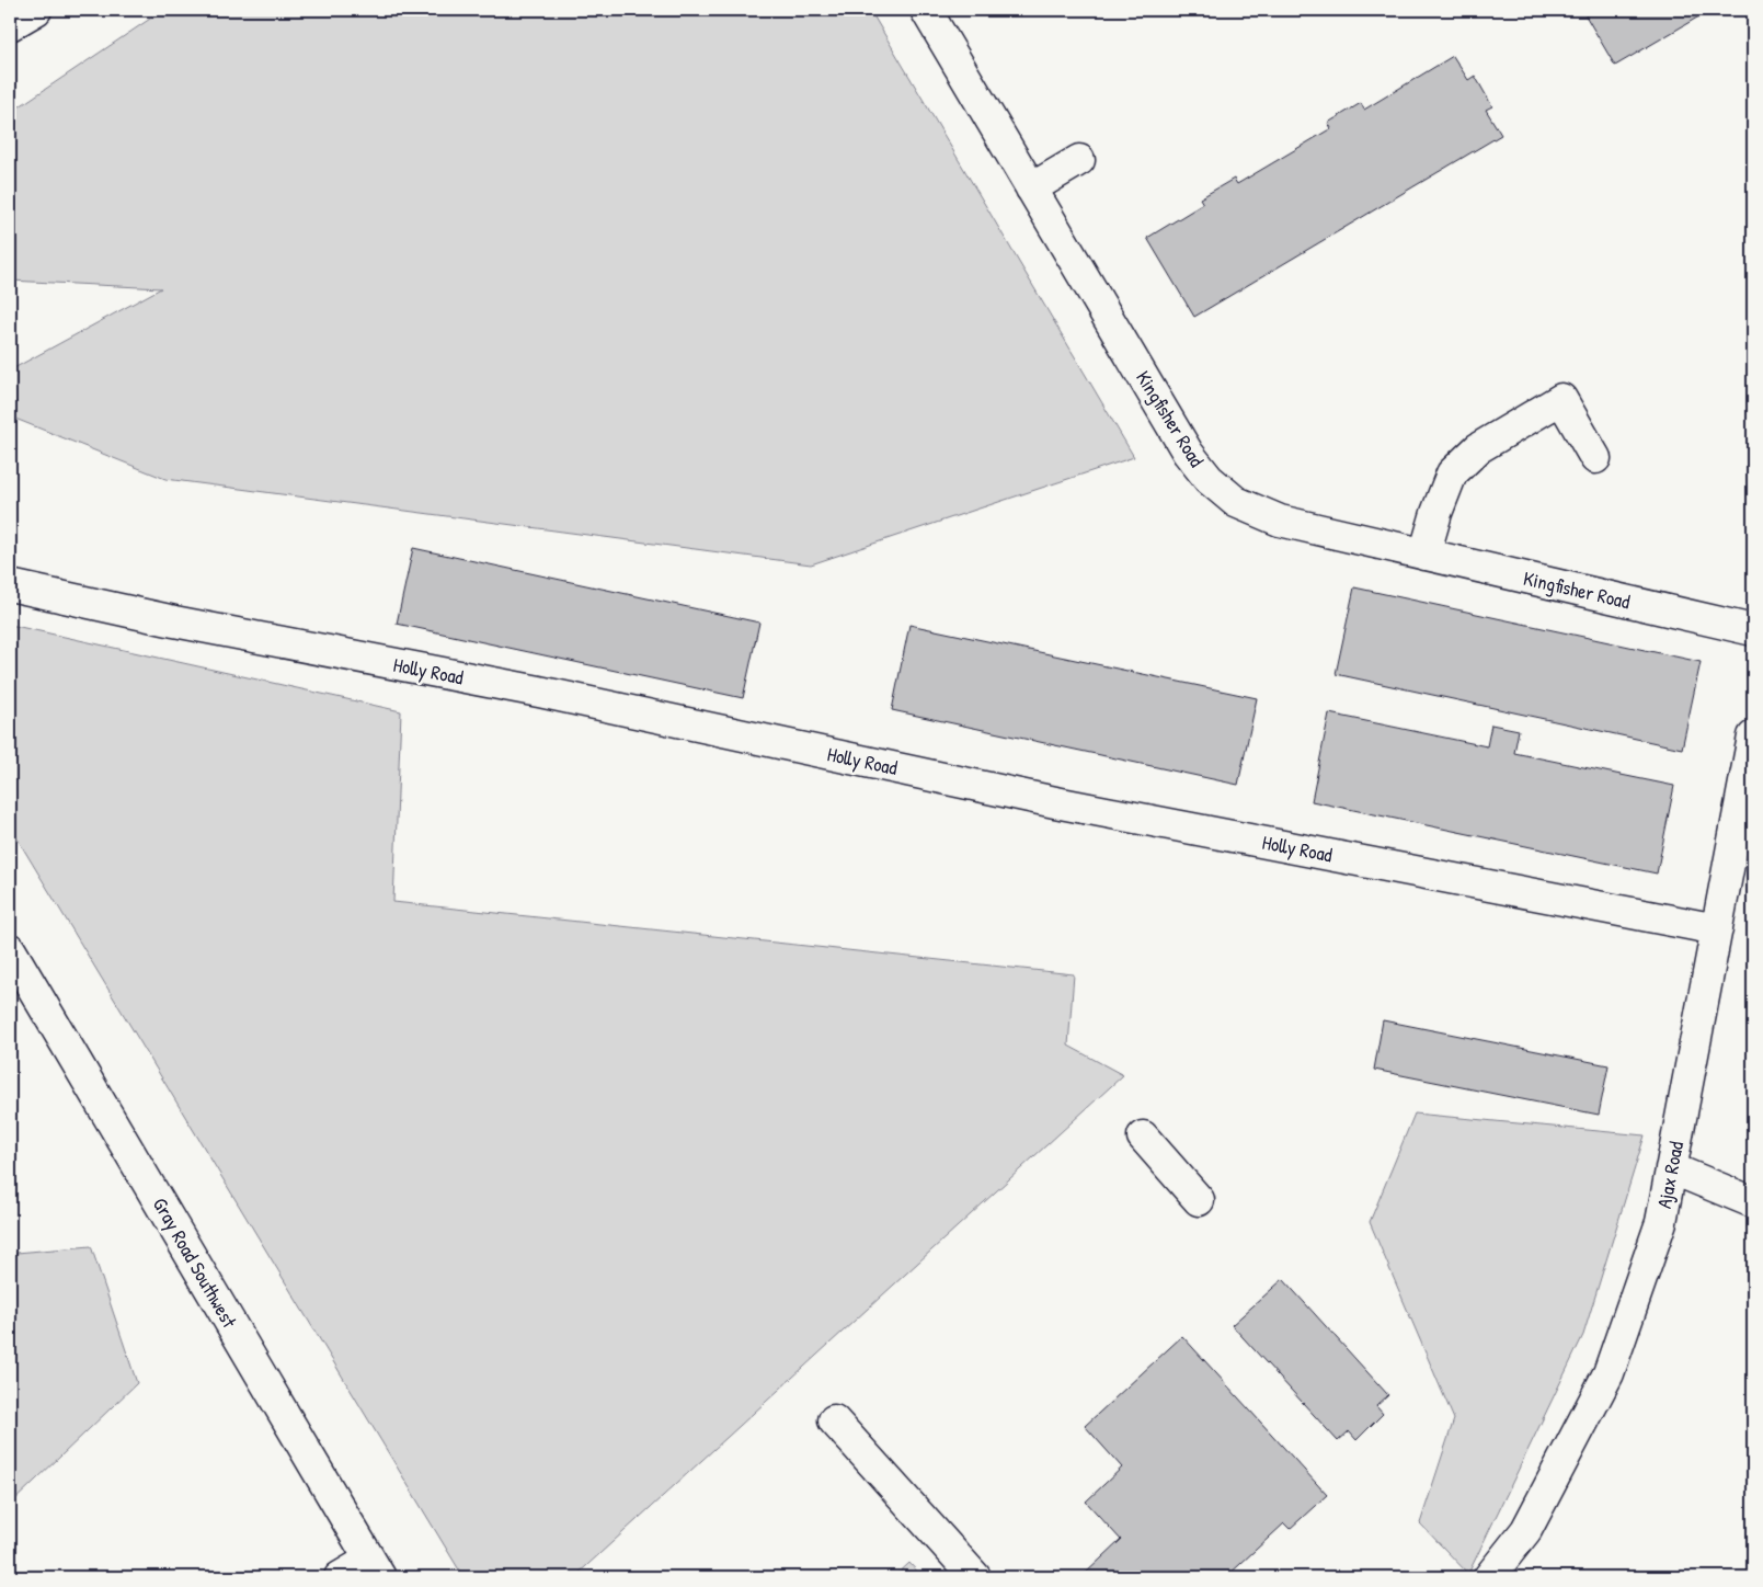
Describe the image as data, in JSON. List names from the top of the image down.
{
  "streets": {
    "street": [
      "Kingfisher Road",
      "Holly Road",
      "Ajax Road",
      "Gray Road Southwest"
    ]
  },
  "crossings": [
    ["Holly Road", "Ajax Road"]
  ]
}
